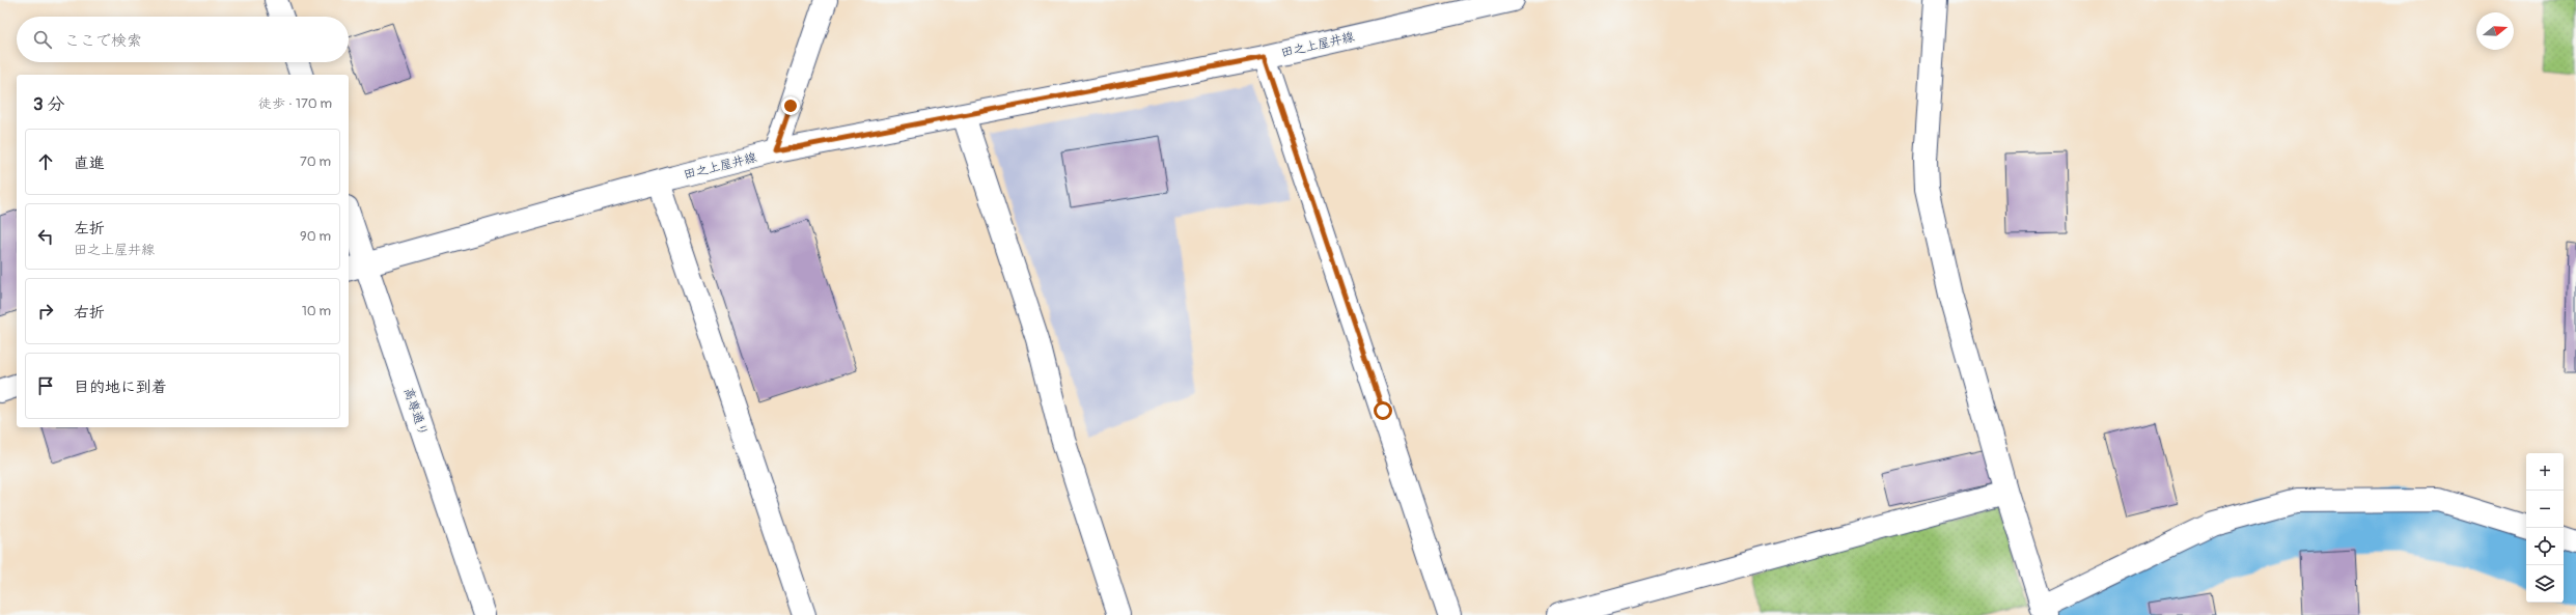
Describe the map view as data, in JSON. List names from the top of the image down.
{
  "streets": {
    "street": ["田之上屋井線", "高専通り"]
  },
  "crossings": [
    ["田之上屋井線", "高専通り"]
  ],
  "north": "right",
  "page": {
    "search": "ここで検索",
    "heading": ["3 分", "徒歩 · 170 m"],
    "list": [
      ["直進", "70 m"],
      ["左折", "田之上屋井線", "90 m"],
      ["右折", "10 m"],
      "目的地に到着"
    ],
    "map_buttons": ["+", "−"]
  }
}
